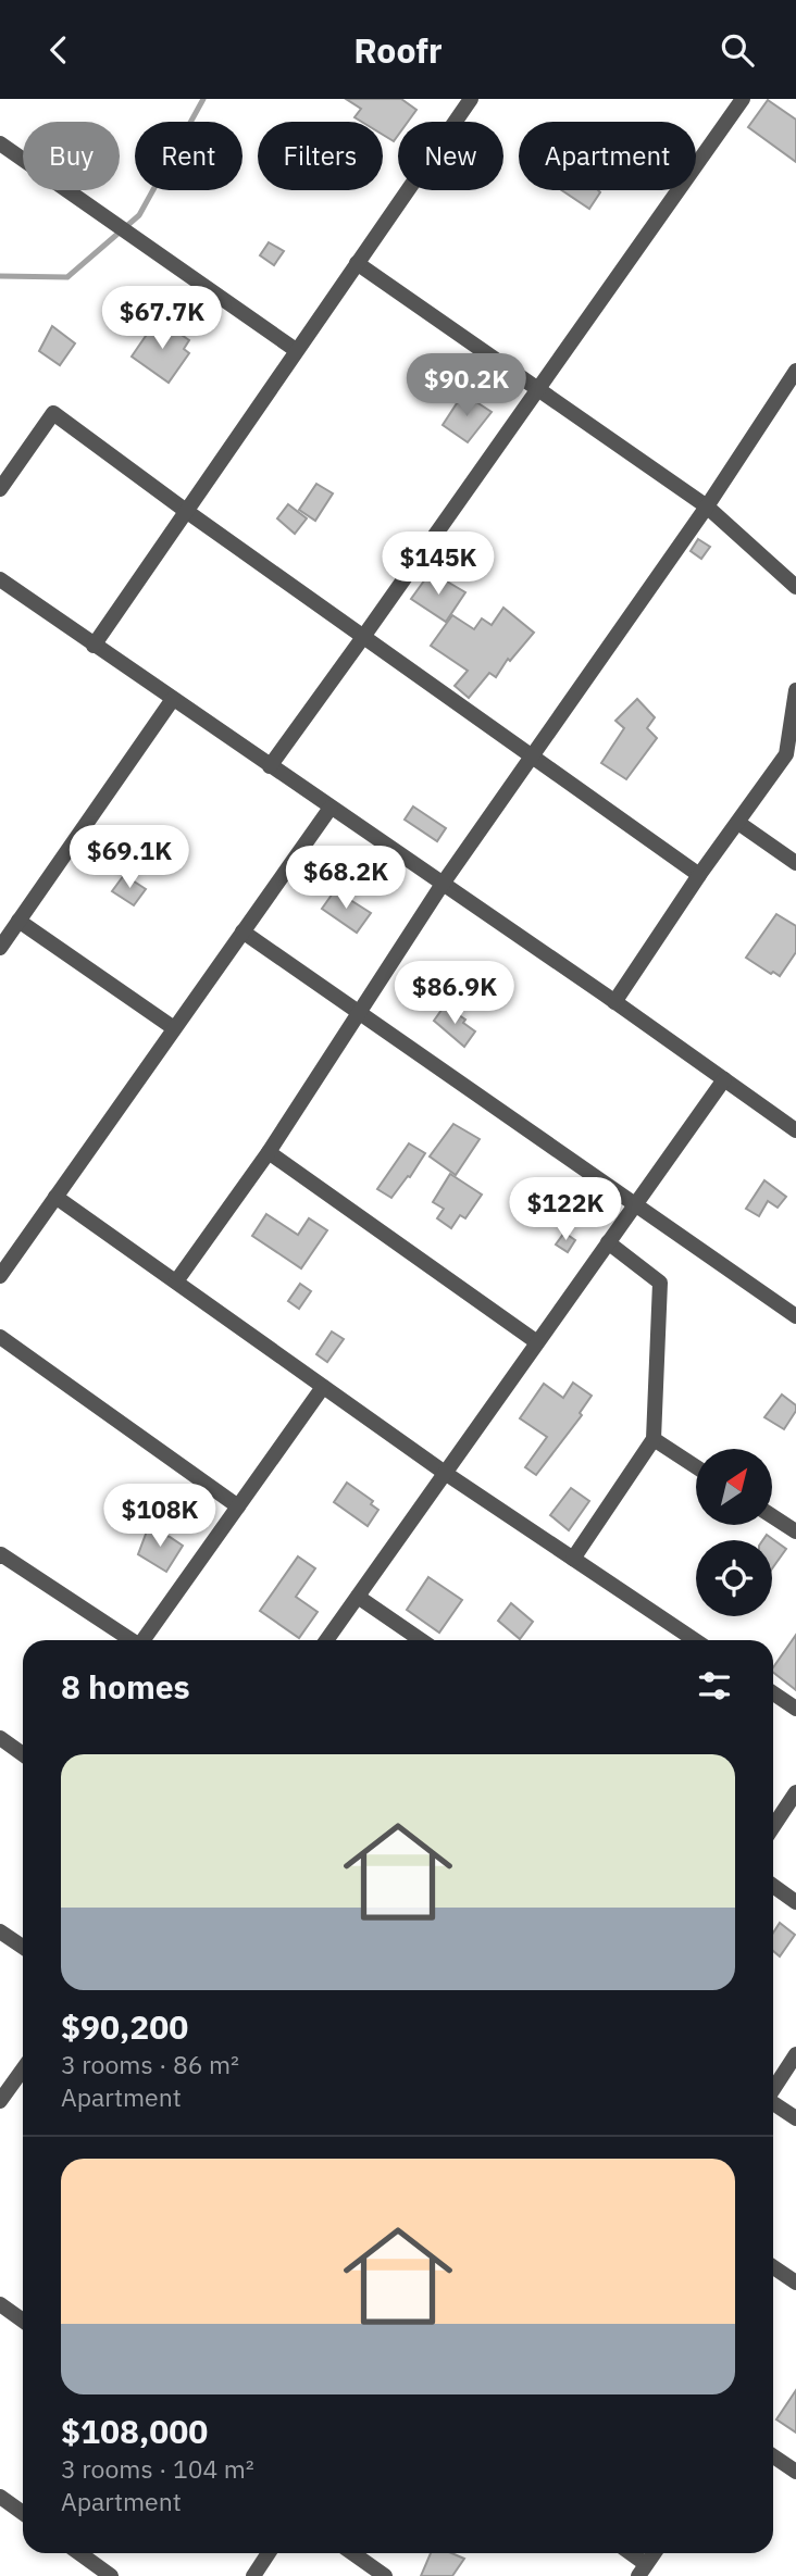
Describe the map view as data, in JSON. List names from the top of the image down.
{
  "north": "top right",
  "page": {
    "header": "Roofr",
    "chip": [
      "Buy",
      "Rent",
      "Filters",
      "New",
      "Apartment"
    ],
    "price": [
      "$67.7K",
      "$90.2K",
      "$145K",
      "$69.1K",
      "$68.2K",
      "$86.9K",
      "$122K",
      "$108K"
    ],
    "heading": "8 homes",
    "list": [
      {
        "name": "$90,200",
        "note": "3 rooms · 86 m² · Apartment"
      },
      {
        "name": "$108,000",
        "note": "3 rooms · 104 m² · Apartment"
      }
    ]
  }
}
